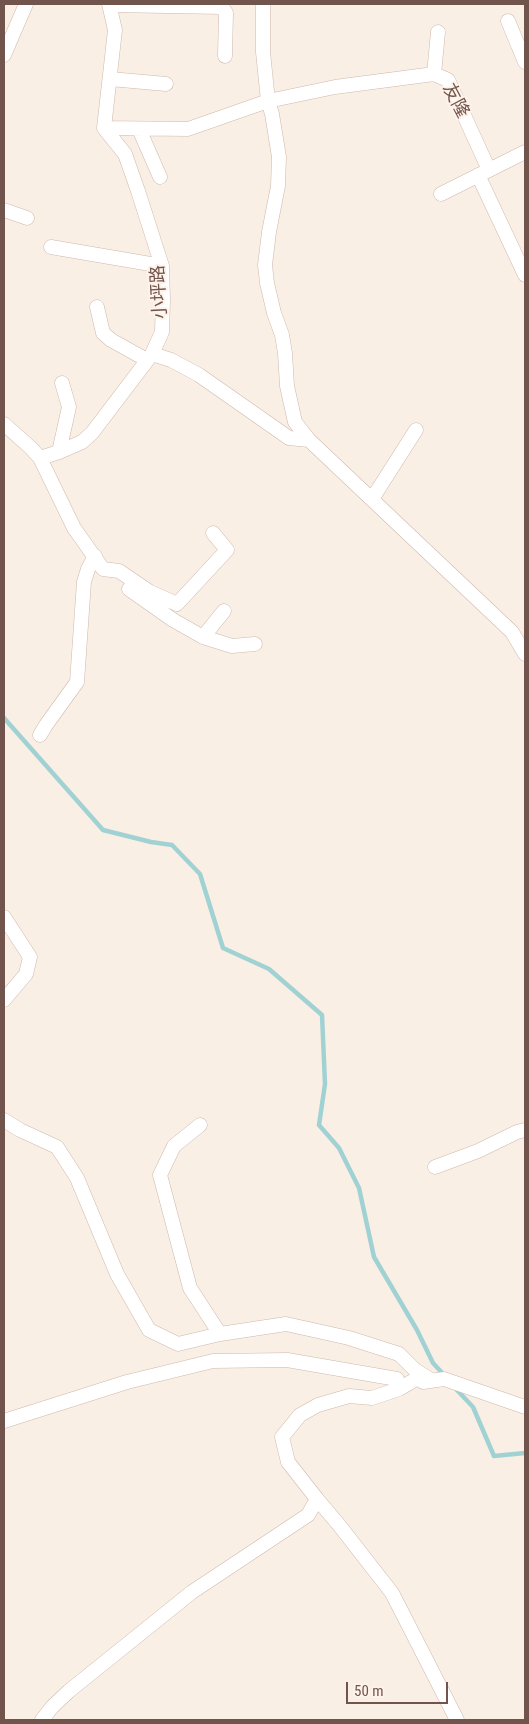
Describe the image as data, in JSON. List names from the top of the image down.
{
  "streets": {
    "street": ["友隆", "小坪路"]
  },
  "scale_bar": "50 m"
}
